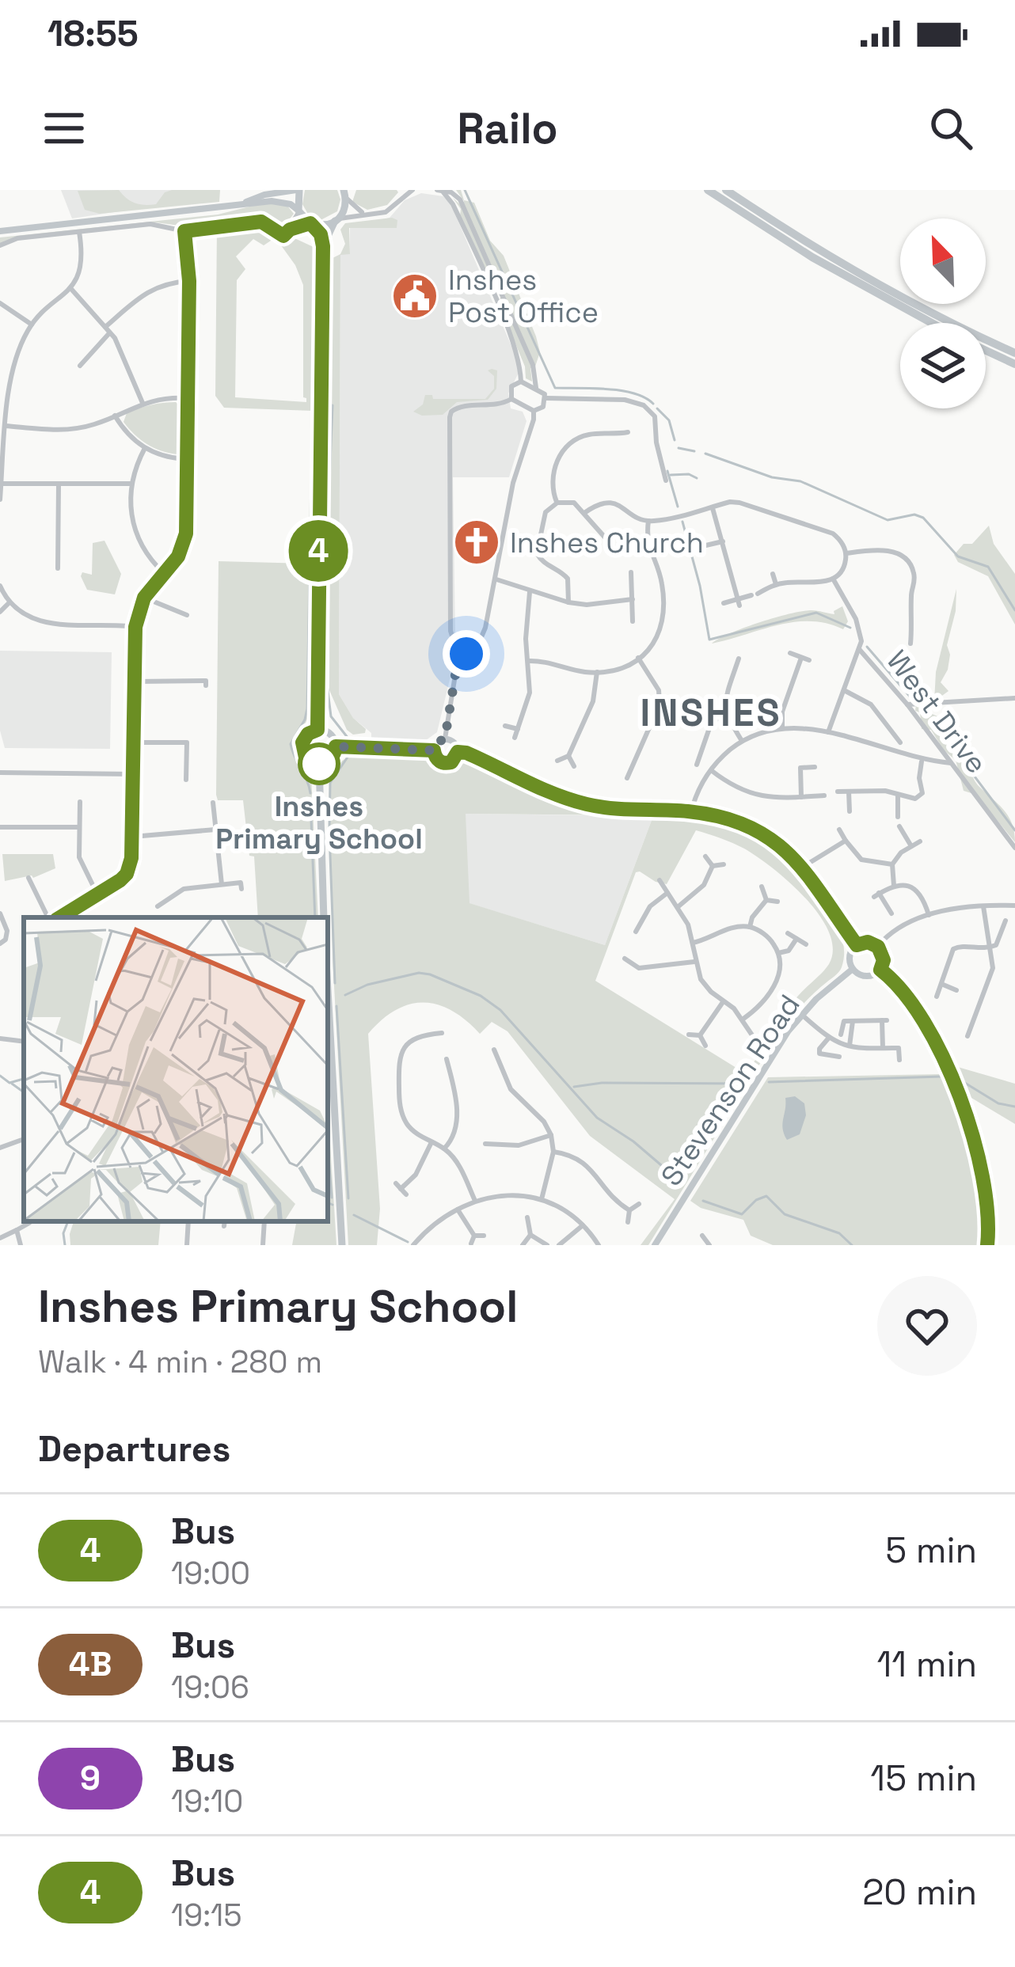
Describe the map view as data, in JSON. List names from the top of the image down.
{
  "streets": {
    "street": ["West Drive", "Stevenson Road"]
  },
  "districts": ["INSHES"],
  "places": {
    "public building": ["Inshes Post Office"],
    "church": ["Inshes Church"],
    "other": ["Inshes Primary School"]
  },
  "lines": ["bus line 4"],
  "north": "top left",
  "page": {
    "status": "18:55",
    "header": "Railo",
    "on_map": "4",
    "heading": [
      ["Inshes Primary School", "Walk · 4 min · 280 m"],
      "Departures"
    ],
    "list": [
      {
        "mark": "4",
        "name": "Bus",
        "note": "19:00",
        "value": "5 min"
      },
      {
        "mark": "4B",
        "name": "Bus",
        "note": "19:06",
        "value": "11 min"
      },
      {
        "mark": "9",
        "name": "Bus",
        "note": "19:10",
        "value": "15 min"
      },
      {
        "mark": "4",
        "name": "Bus",
        "note": "19:15",
        "value": "20 min"
      }
    ]
  }
}
